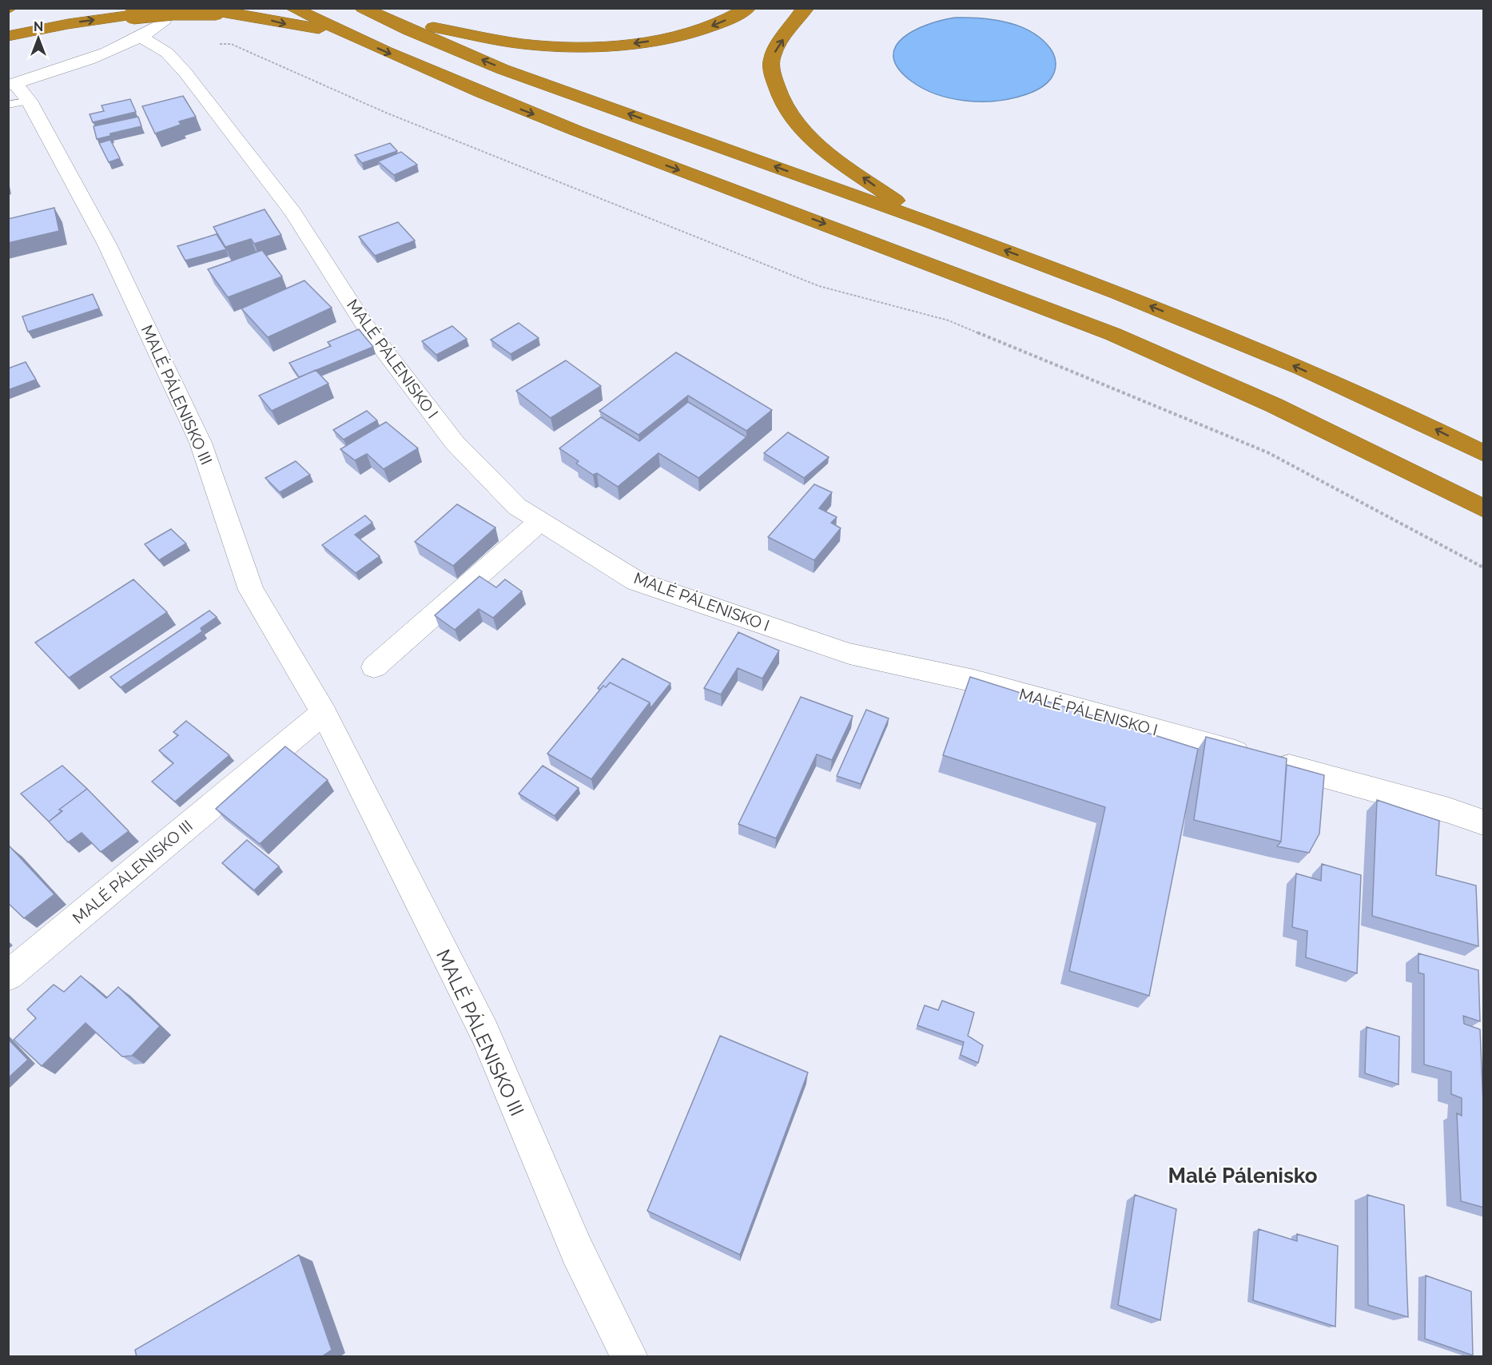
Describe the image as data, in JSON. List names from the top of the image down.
{
  "streets": {
    "street": ["MALÉ PÁLENISKO I", "MALÉ PÁLENISKO III"]
  },
  "districts": ["Malé Pálenisko"],
  "north": "top"
}
